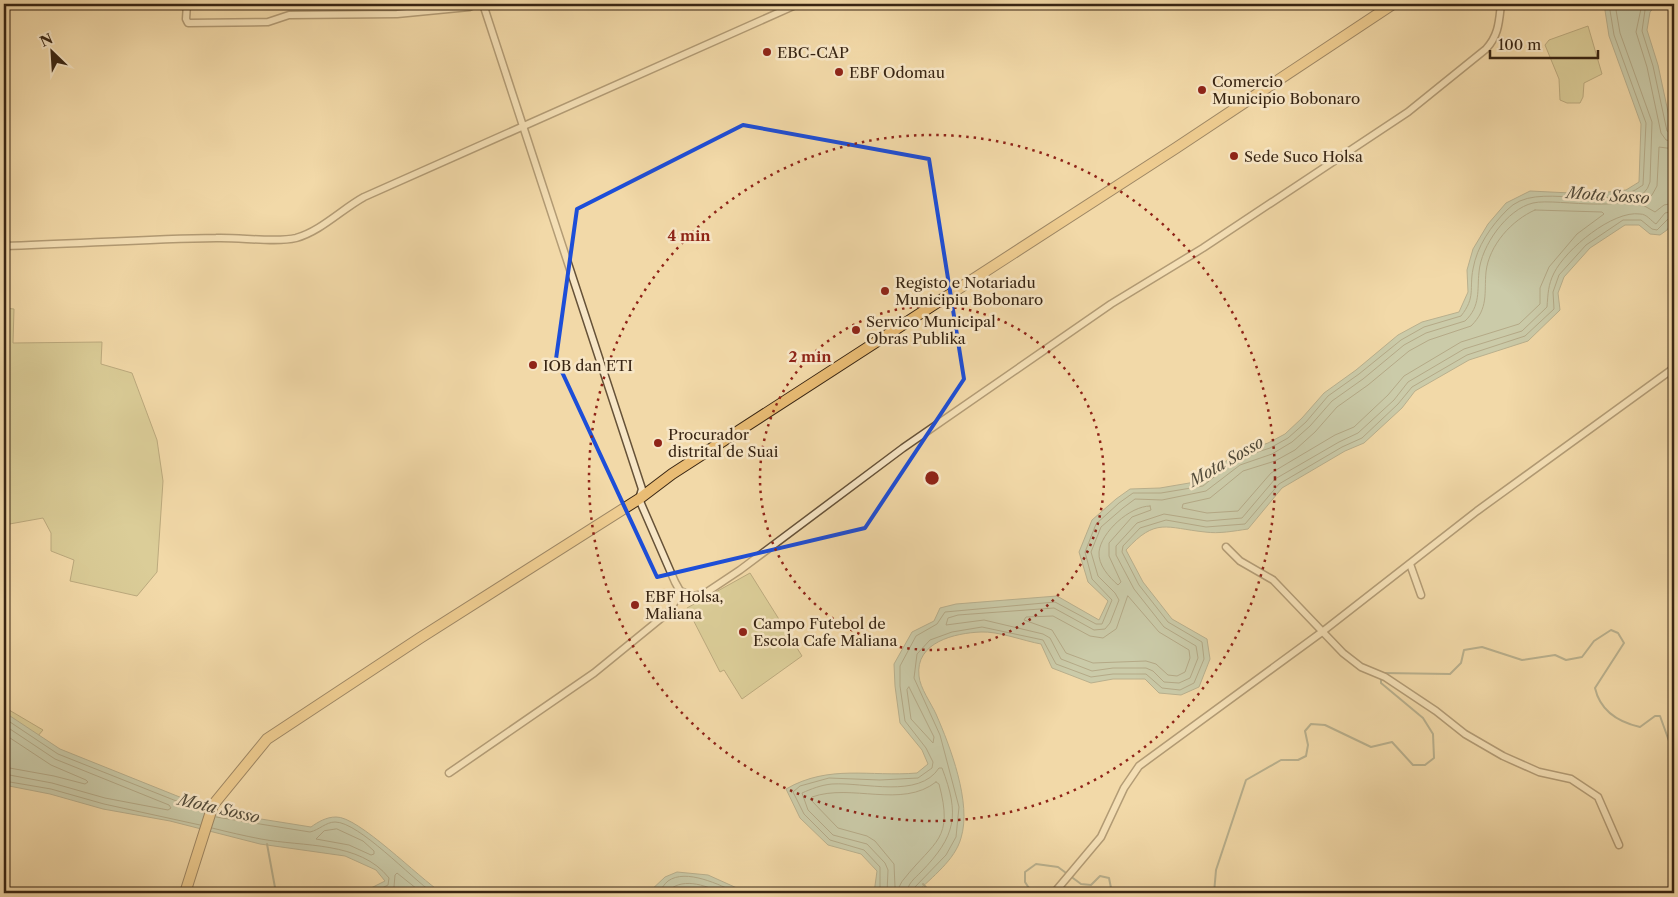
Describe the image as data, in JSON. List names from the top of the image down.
{
  "water": ["Mota Sosso"],
  "places": [
    "EBC-CAP",
    "EBF Odomau",
    "Comercio Municipio Bobonaro",
    "Sede Suco Holsa",
    "Registo e Notariadu Municipiu Bobonaro",
    "Servico Municipal Obras Publika",
    "IOB dan ETI",
    "Procurador distrital de Suai",
    "EBF Holsa, Maliana",
    "Campo Futebol de Escola Cafe Maliana"
  ],
  "scale_bar": "100 m",
  "north": "top left",
  "rings": ["4 min", "2 min"]
}
